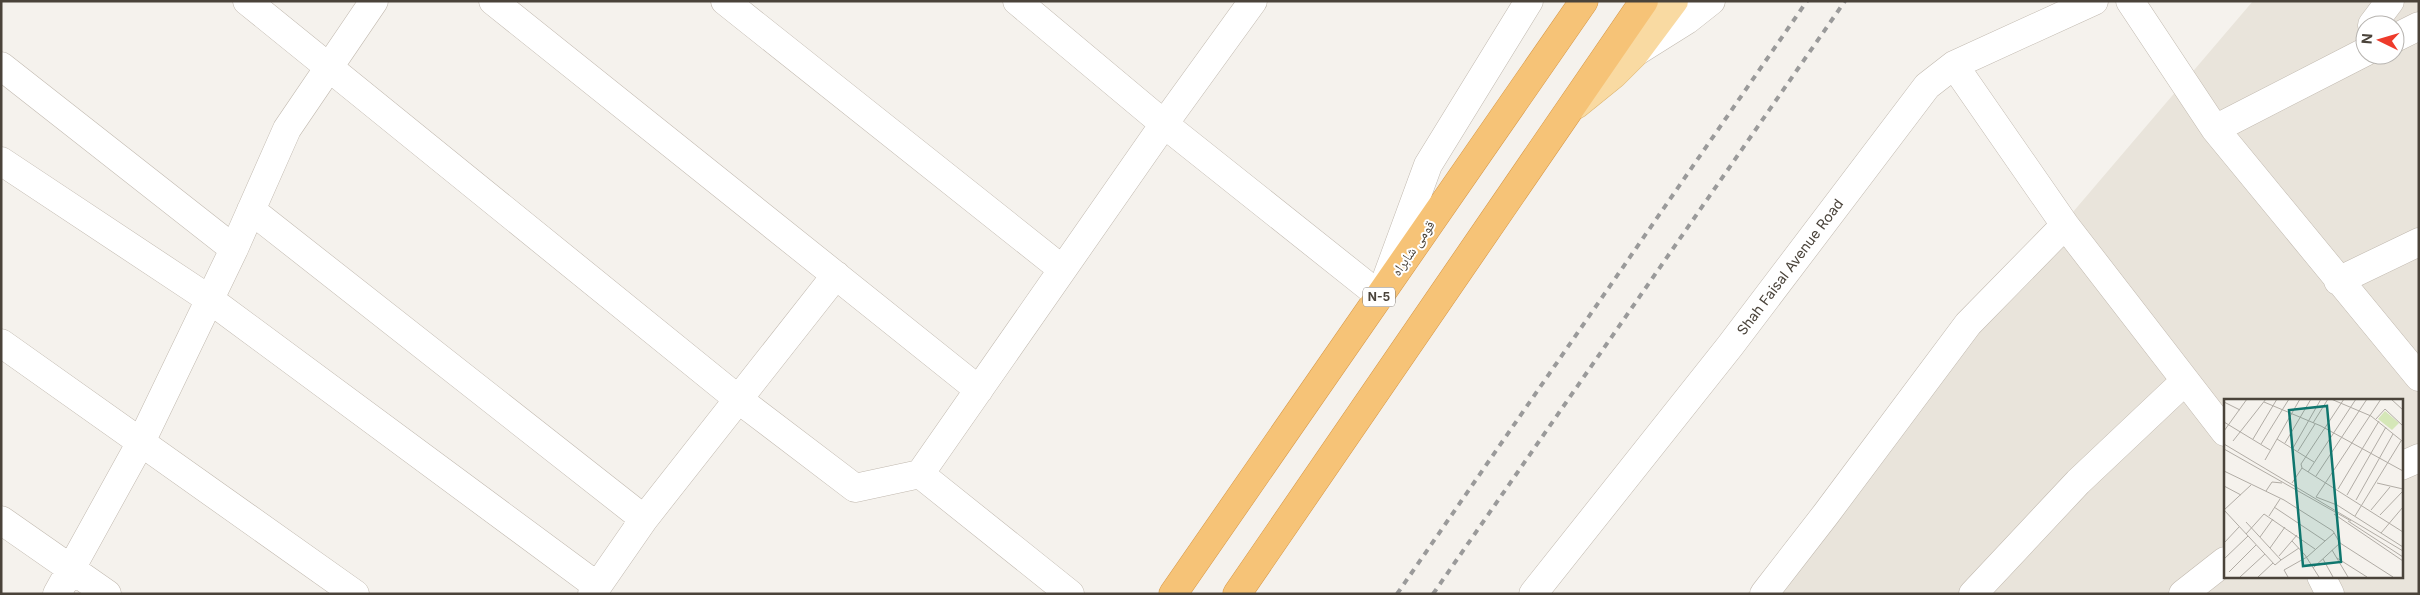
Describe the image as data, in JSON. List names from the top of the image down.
{
  "streets": {
    "highway": ["قومی شاہراہ", "N-5"],
    "street": ["Shah Faisal Avenue Road"]
  },
  "north": "left"
}
